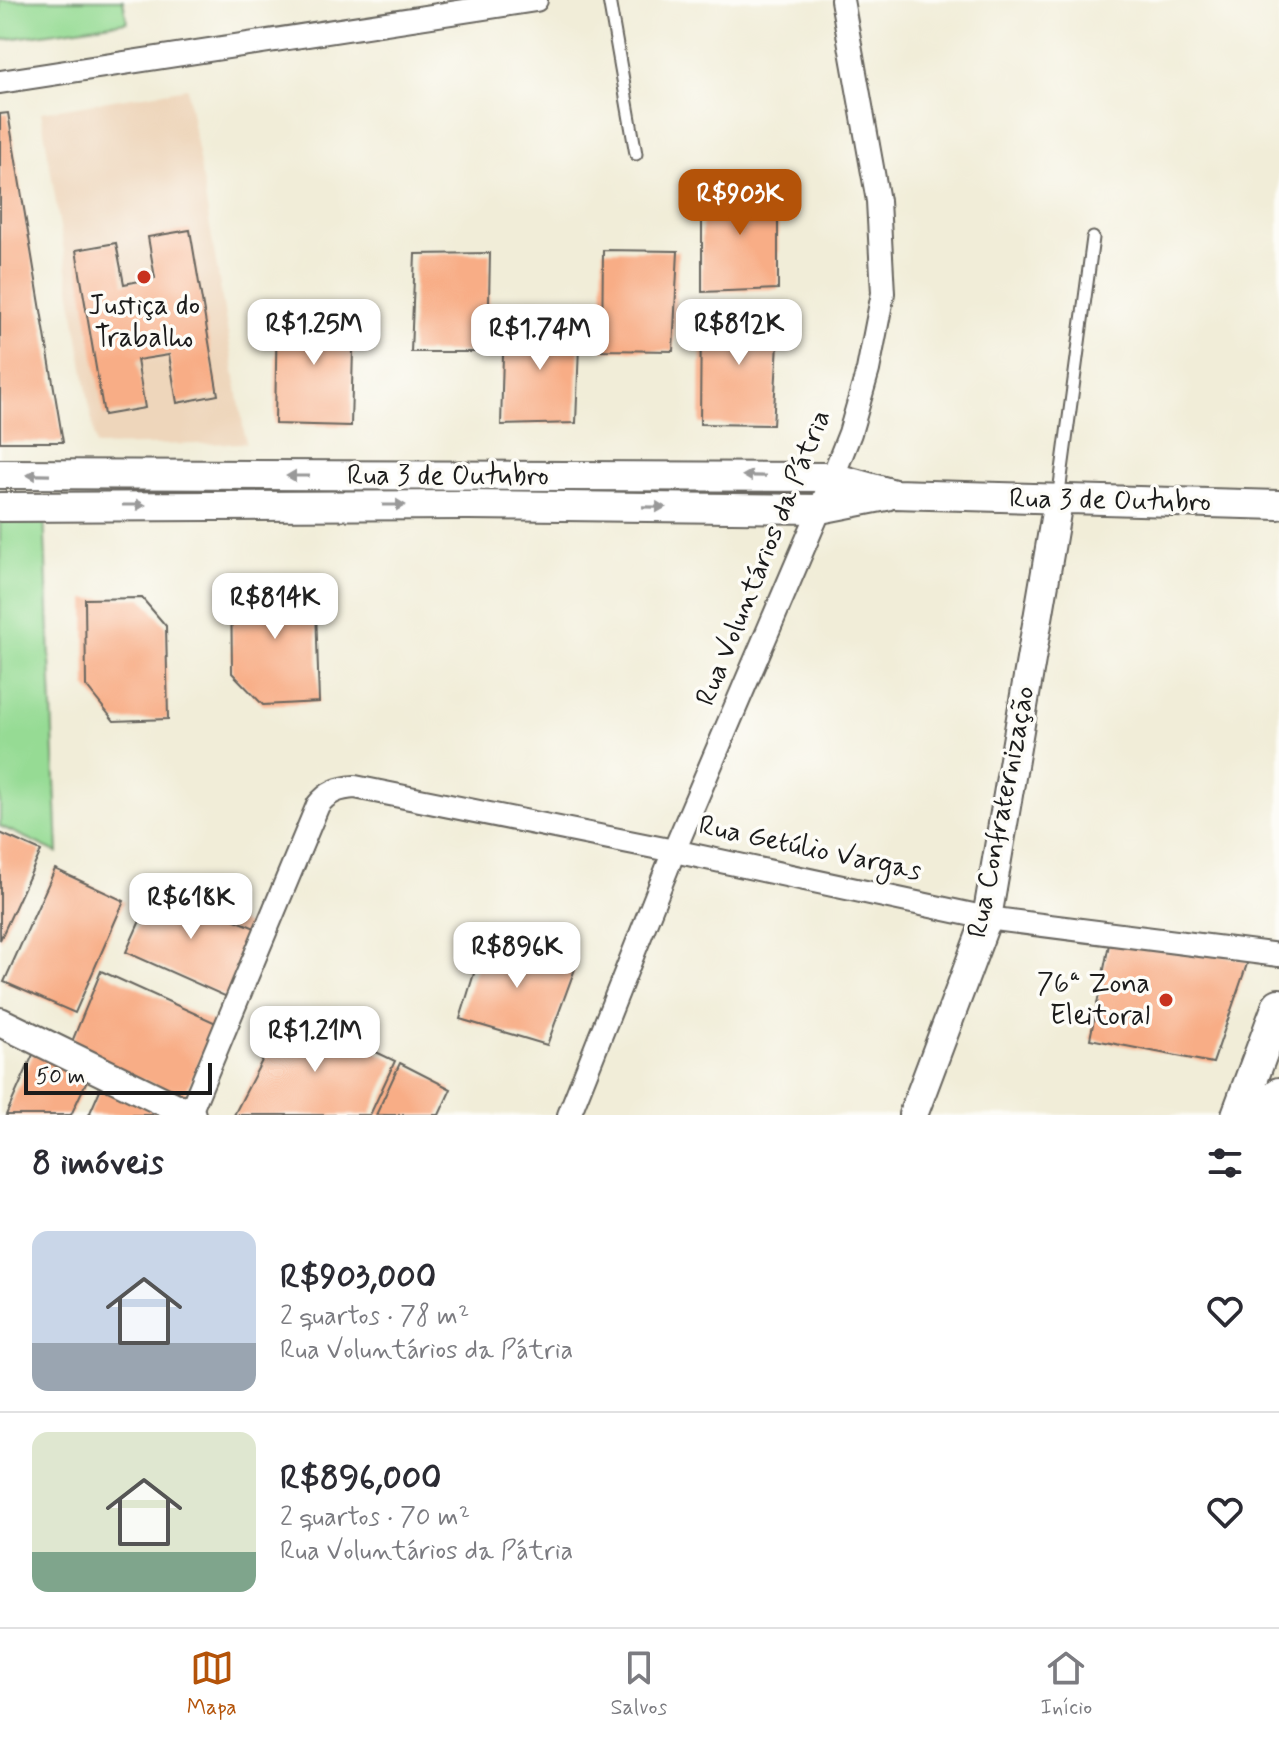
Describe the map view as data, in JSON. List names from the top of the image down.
{
  "streets": {
    "street": [
      "Rua 3 de Outubro",
      "Rua Voluntários da Pátria",
      "Rua Confraternização",
      "Rua Getúlio Vargas"
    ]
  },
  "crossings": [
    ["Rua 3 de Outubro", "Rua Voluntários da Pátria"],
    ["Rua 3 de Outubro", "Rua Confraternização"],
    ["Rua Voluntários da Pátria", "Rua Getúlio Vargas"],
    ["Rua Confraternização", "Rua Getúlio Vargas"]
  ],
  "places": ["Justiça do Trabalho", "76ª Zona Eleitoral"],
  "scale_bar": "50 m",
  "page": {
    "price": [
      "R$903K",
      "R$1.25M",
      "R$812K",
      "R$1.74M",
      "R$814K",
      "R$618K",
      "R$896K",
      "R$1.21M"
    ],
    "scale": "50 m",
    "heading": "8 imóveis",
    "list": [
      {
        "name": "R$903,000",
        "note": "2 quartos · 78 m² · Rua Voluntários da Pátria"
      },
      {
        "name": "R$896,000",
        "note": "2 quartos · 70 m² · Rua Voluntários da Pátria"
      }
    ],
    "tabs": ["Mapa", "Salvos", "Início"]
  }
}
